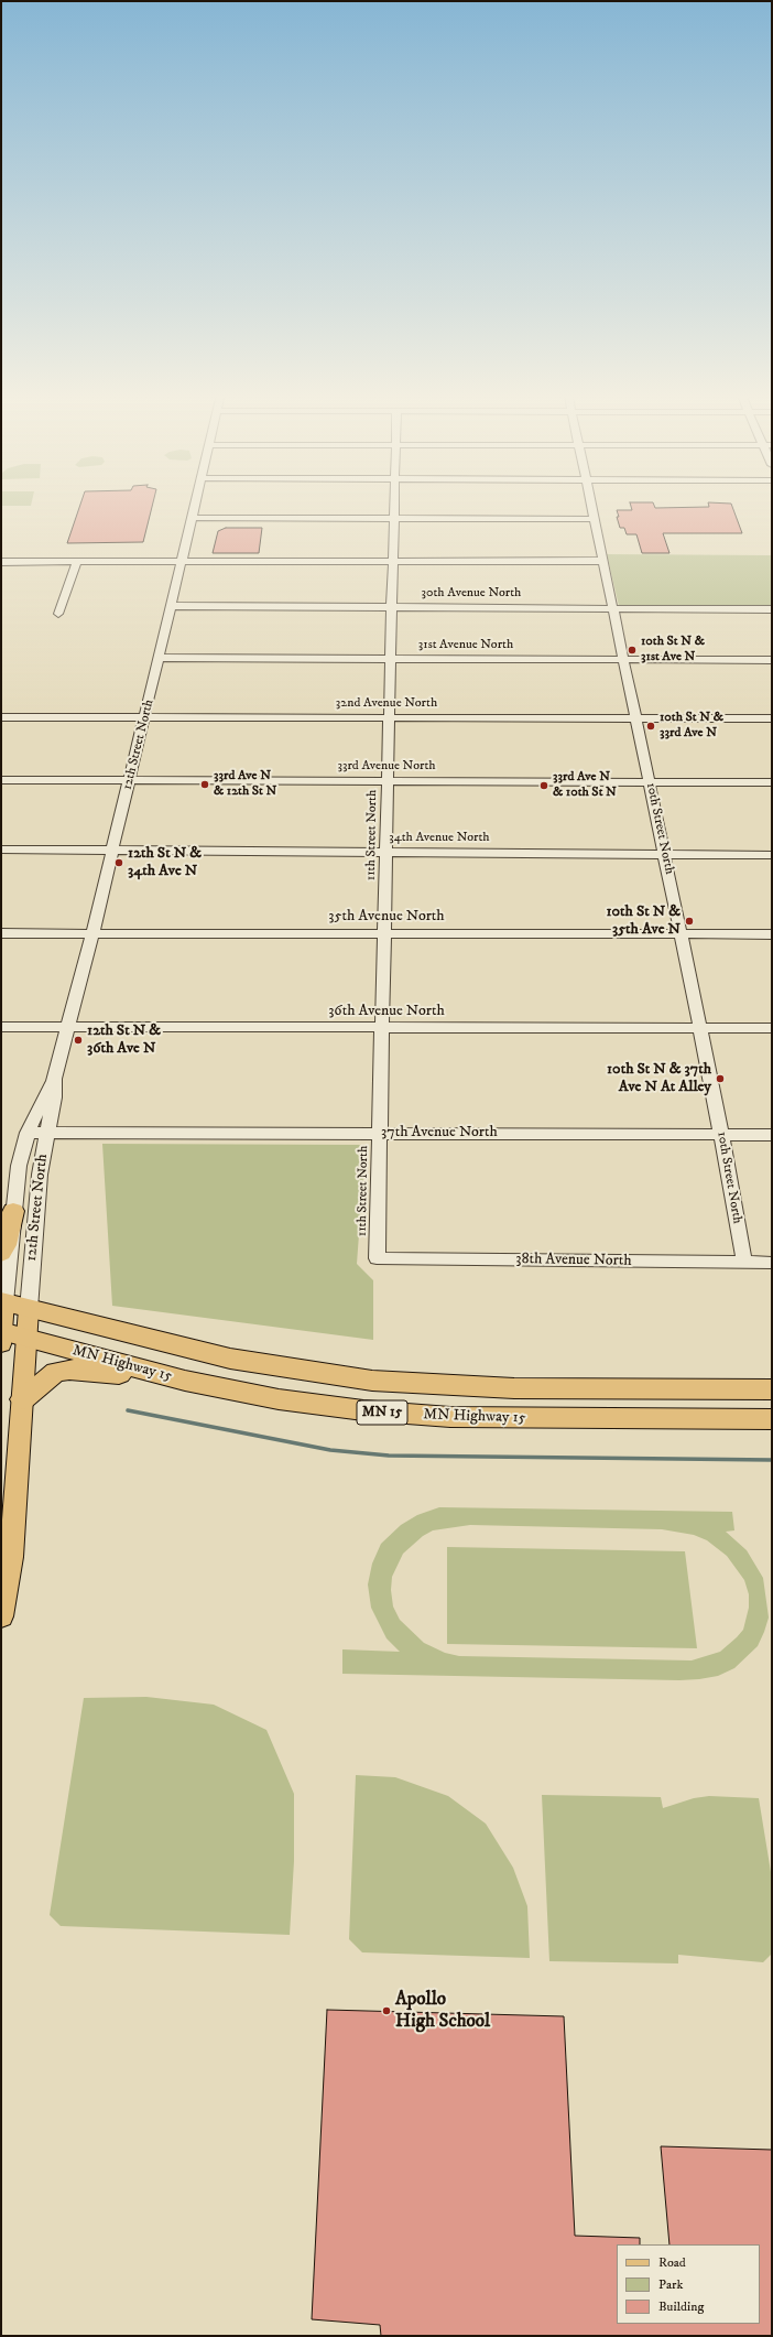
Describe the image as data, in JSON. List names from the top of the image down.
{
  "streets": {
    "highway": ["MN Highway 15", "MN 15"],
    "main road": ["12th Street North"],
    "street": [
      "30th Avenue North",
      "31st Avenue North",
      "32nd Avenue North",
      "33rd Avenue North",
      "10th Street North",
      "11th Street North",
      "34th Avenue North",
      "35th Avenue North",
      "36th Avenue North",
      "37th Avenue North",
      "38th Avenue North"
    ]
  },
  "crossings": [
    ["30th Avenue North", "12th Street North"],
    ["30th Avenue North", "10th Street North"],
    ["30th Avenue North", "11th Street North"],
    ["31st Avenue North", "12th Street North"],
    ["31st Avenue North", "10th Street North"],
    ["31st Avenue North", "11th Street North"],
    ["32nd Avenue North", "12th Street North"],
    ["32nd Avenue North", "10th Street North"],
    ["32nd Avenue North", "11th Street North"],
    ["12th Street North", "33rd Avenue North"],
    ["12th Street North", "34th Avenue North"],
    ["12th Street North", "35th Avenue North"],
    ["12th Street North", "36th Avenue North"],
    ["12th Street North", "37th Avenue North"],
    ["12th Street North", "MN Highway 15"],
    ["33rd Avenue North", "10th Street North"],
    ["33rd Avenue North", "11th Street North"],
    ["10th Street North", "34th Avenue North"],
    ["10th Street North", "35th Avenue North"],
    ["10th Street North", "36th Avenue North"],
    ["10th Street North", "37th Avenue North"],
    ["10th Street North", "38th Avenue North"],
    ["11th Street North", "34th Avenue North"],
    ["11th Street North", "35th Avenue North"],
    ["11th Street North", "36th Avenue North"],
    ["11th Street North", "37th Avenue North"],
    ["11th Street North", "38th Avenue North"]
  ],
  "places": [
    "10th St N & 31st Ave N",
    "10th St N & 33rd Ave N",
    "33rd Ave N & 12th St N",
    "33rd Ave N & 10th St N",
    "12th St N & 34th Ave N",
    "10th St N & 35th Ave N",
    "12th St N & 36th Ave N",
    "10th St N & 37th Ave N At Alley",
    "Apollo High School"
  ],
  "legend": ["Road", "Park", "Building"]
}
